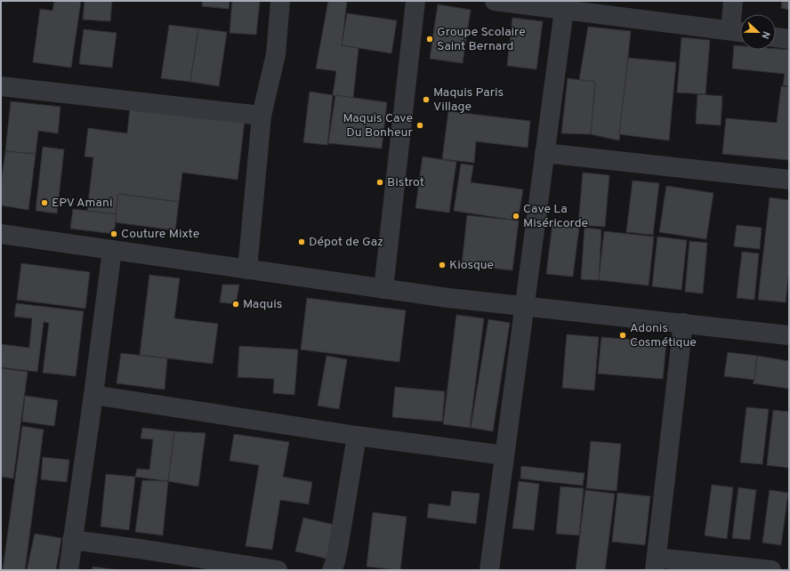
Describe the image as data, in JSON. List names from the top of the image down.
{
  "places": [
    "Groupe Scolaire Saint Bernard",
    "Maquis Paris Village",
    "Maquis Cave Du Bonheur",
    "Bistrot",
    "EPV Amani",
    "Cave La Miséricorde",
    "Couture Mixte",
    "Dépot de Gaz",
    "Kiosque",
    "Maquis",
    "Adonis Cosmétique"
  ],
  "north": "right"
}
